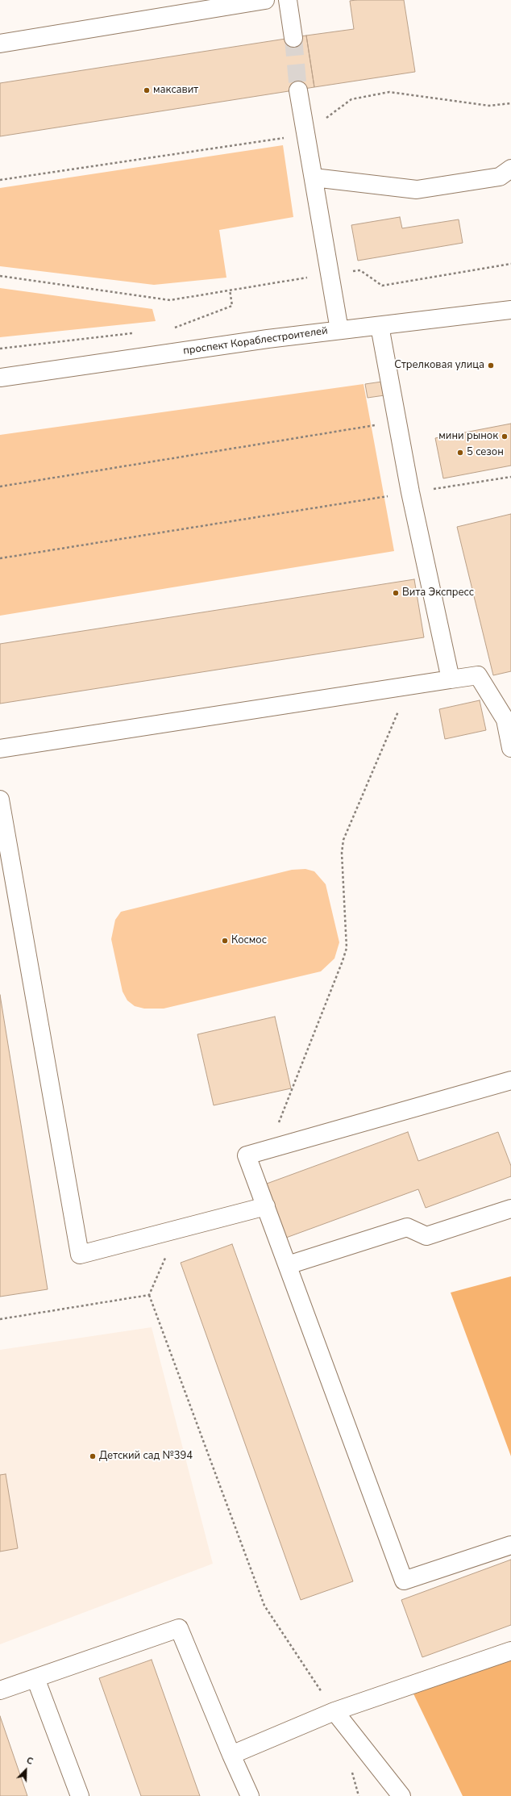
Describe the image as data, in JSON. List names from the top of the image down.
{
  "streets": {
    "street": ["проспект Кораблестроителей"]
  },
  "places": [
    "максавит",
    "Стрелковая улица",
    "мини рынок",
    "5 сезон",
    "Вита Экспресс",
    "Космос",
    "Детский сад №394"
  ],
  "north": "top right"
}
